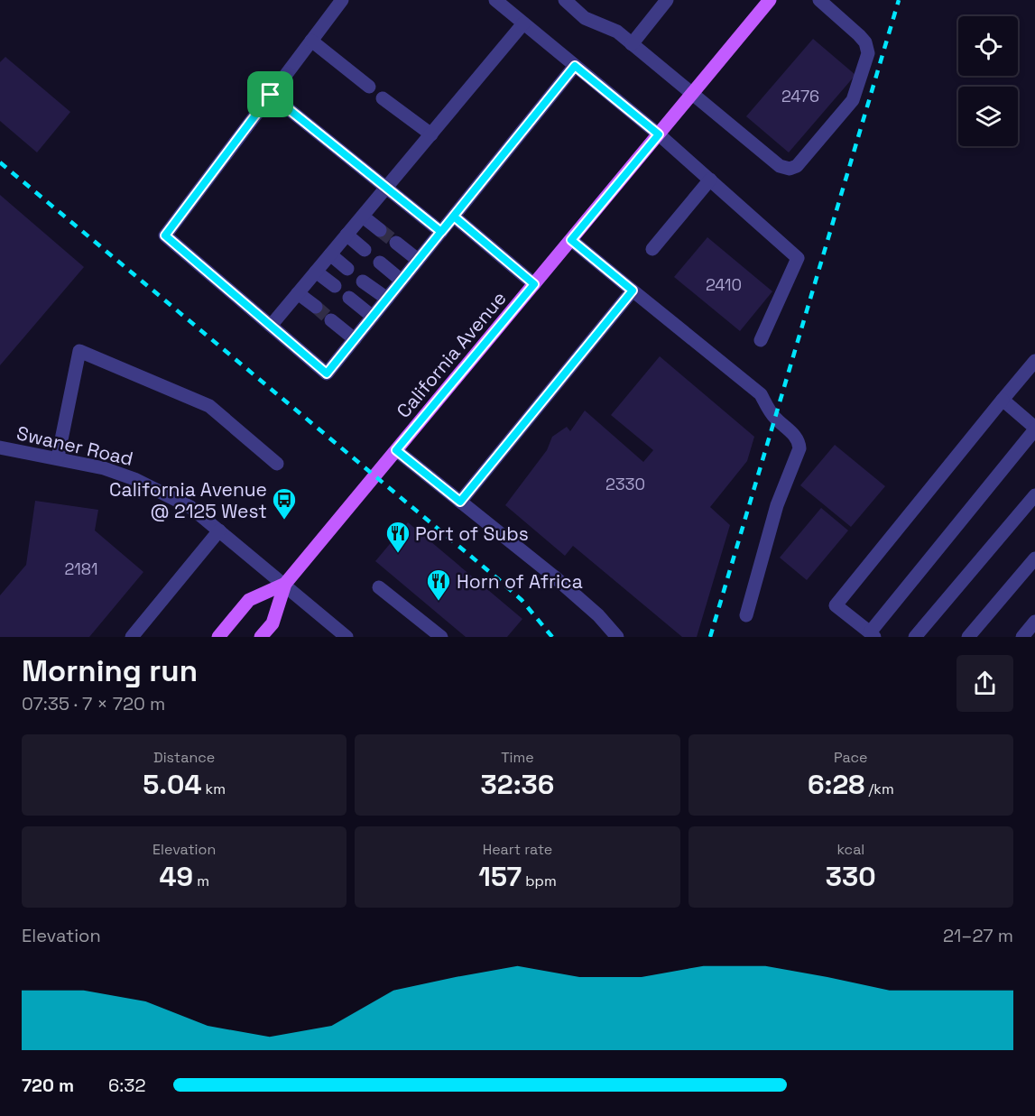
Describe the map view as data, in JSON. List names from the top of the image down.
{
  "streets": {
    "main road": ["California Avenue"],
    "street": ["Swaner Road"]
  },
  "crossings": [
    ["California Avenue", "Swaner Road"]
  ],
  "places": {
    "bus stop": ["California Avenue @ 2125 West"],
    "restaurant": ["Port of Subs", "Horn of Africa"]
  },
  "house_numbers": [
    "2476",
    "2410",
    "2330",
    "2181"
  ],
  "page": {
    "heading": ["Morning run", "07:35 · 7 × 720 m"],
    "stats": [
      ["Distance", "5.04 km"],
      ["Time", "32:36"],
      ["Pace", "6:28 /km"],
      ["Elevation", "49 m"],
      ["Heart rate", "157 bpm"],
      ["kcal", "330"]
    ],
    "chart": ["Elevation", "21–27 m"],
    "list": [
      {
        "name": "720 m",
        "note": "6:32"
      }
    ]
  }
}
